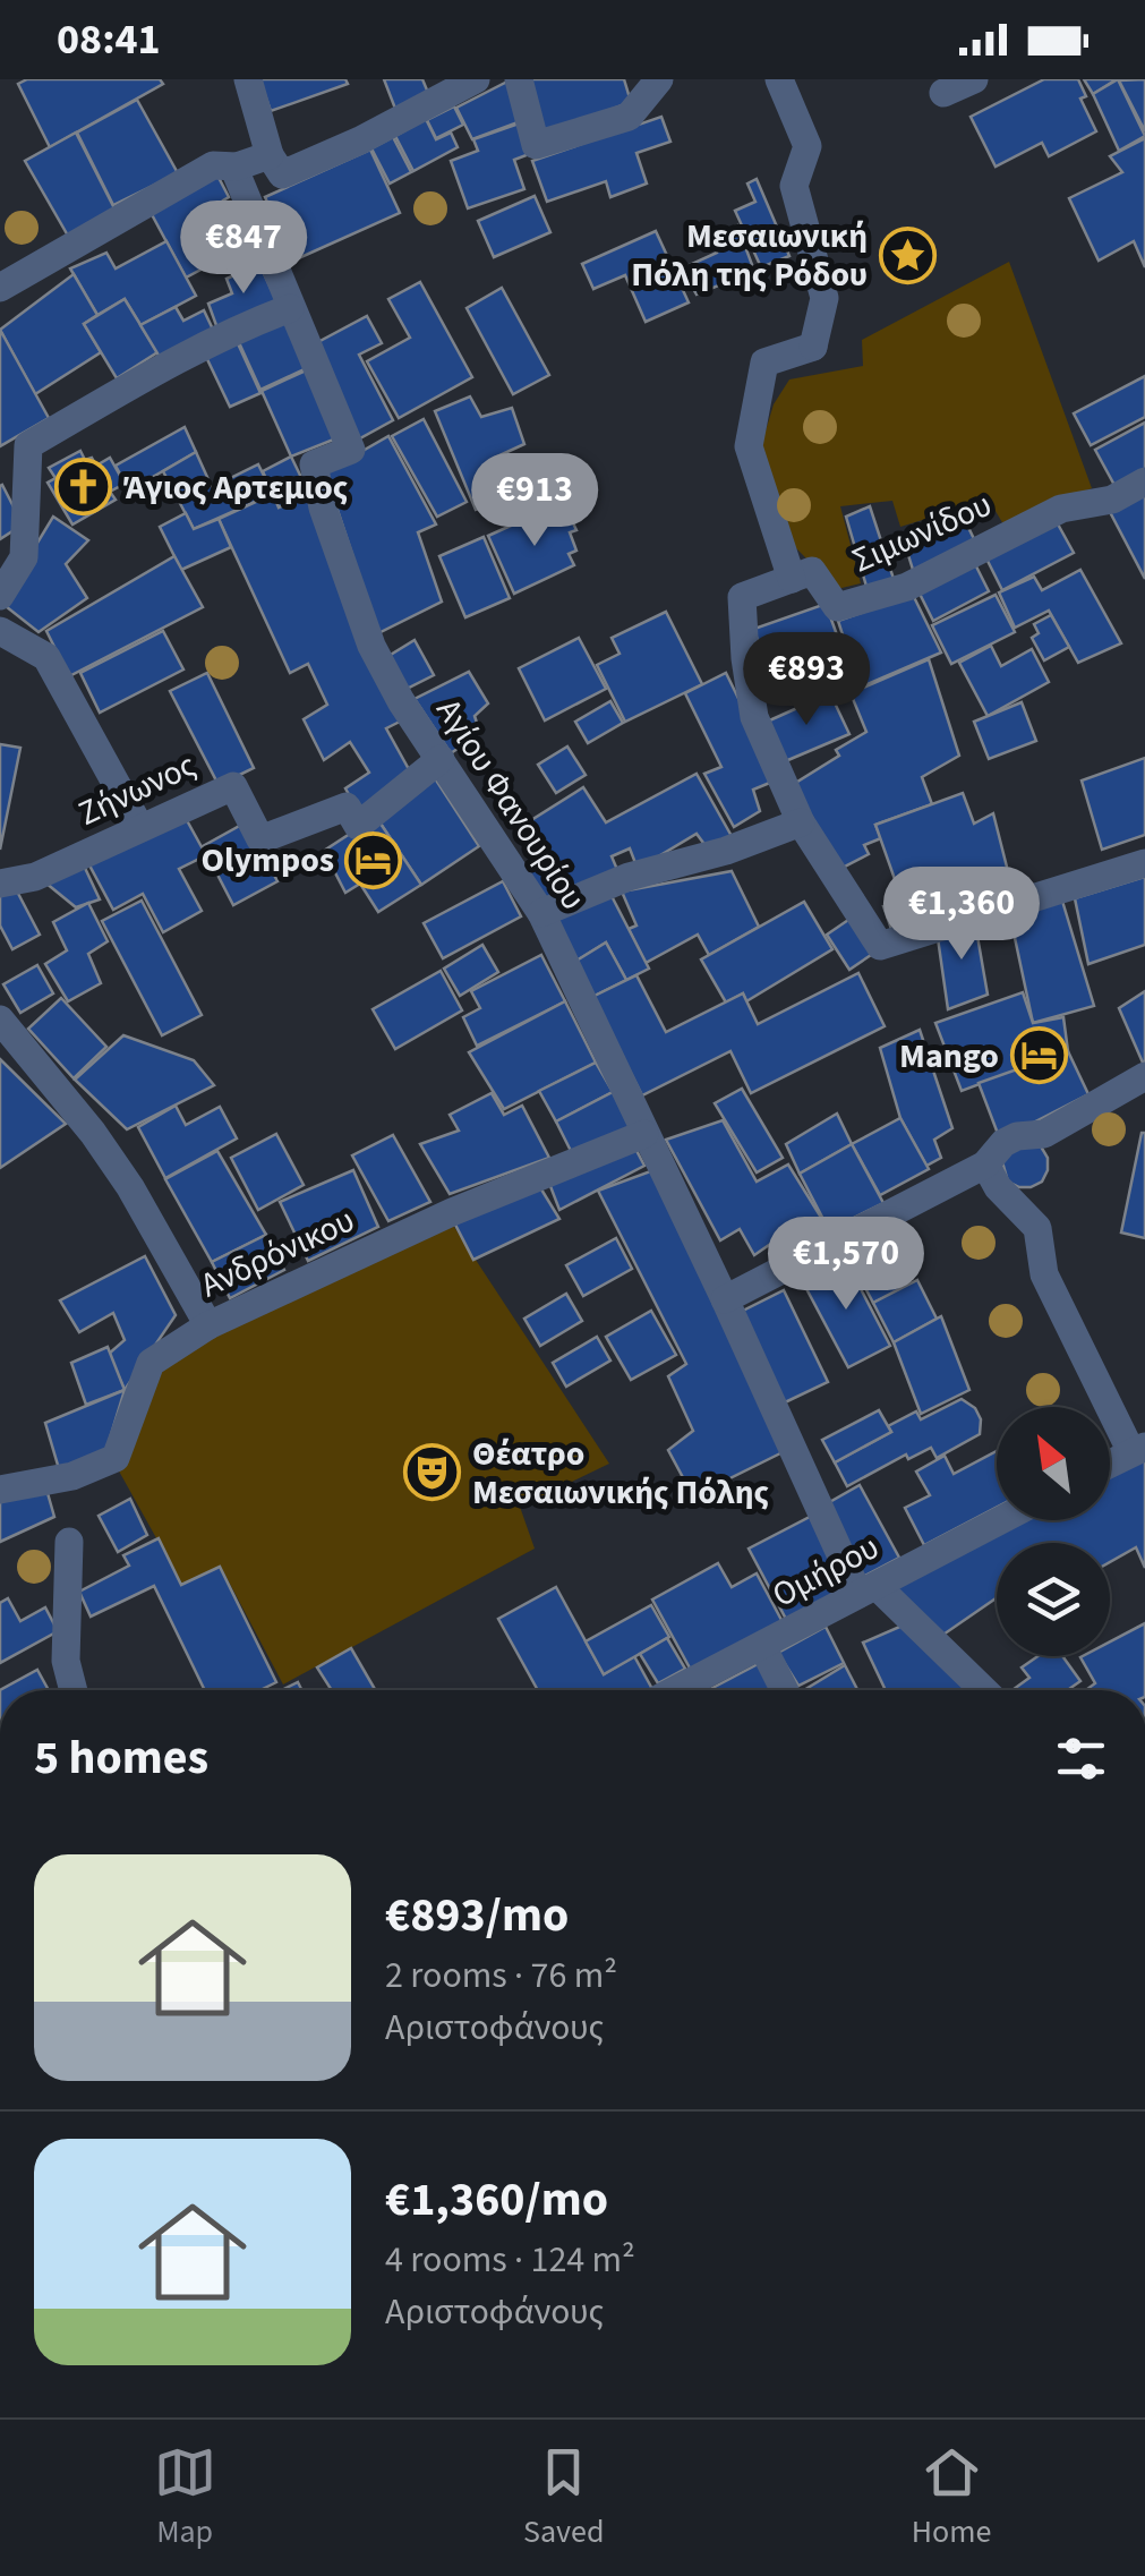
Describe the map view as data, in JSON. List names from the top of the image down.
{
  "streets": {
    "street": [
      "Σιμωνίδου",
      "Ζήνωνος",
      "Αγίου Φανουρίου",
      "Ανδρόνικου",
      "Ομήρου"
    ]
  },
  "crossings": [
    ["Ζήνωνος", "Αγίου Φανουρίου"],
    ["Αγίου Φανουρίου", "Ανδρόνικου"],
    ["Αγίου Φανουρίου", "Ομήρου"]
  ],
  "places": {
    "place": ["Μεσαιωνική Πόλη της Ρόδου"],
    "church": ["Άγιος Αρτεμιος"],
    "hotel": ["Olympos", "Mango"],
    "theatre": ["Θέατρο Μεσαιωνικής Πόλης"]
  },
  "north": "top left",
  "page": {
    "status": "08:41",
    "price": [
      "€847",
      "€913",
      "€893",
      "€1,360",
      "€1,570"
    ],
    "heading": "5 homes",
    "list": [
      {
        "name": "€893/mo",
        "note": "2 rooms · 76 m² · Αριστοφάνους"
      },
      {
        "name": "€1,360/mo",
        "note": "4 rooms · 124 m² · Αριστοφάνους"
      }
    ],
    "tabs": ["Map", "Saved", "Home"]
  }
}
